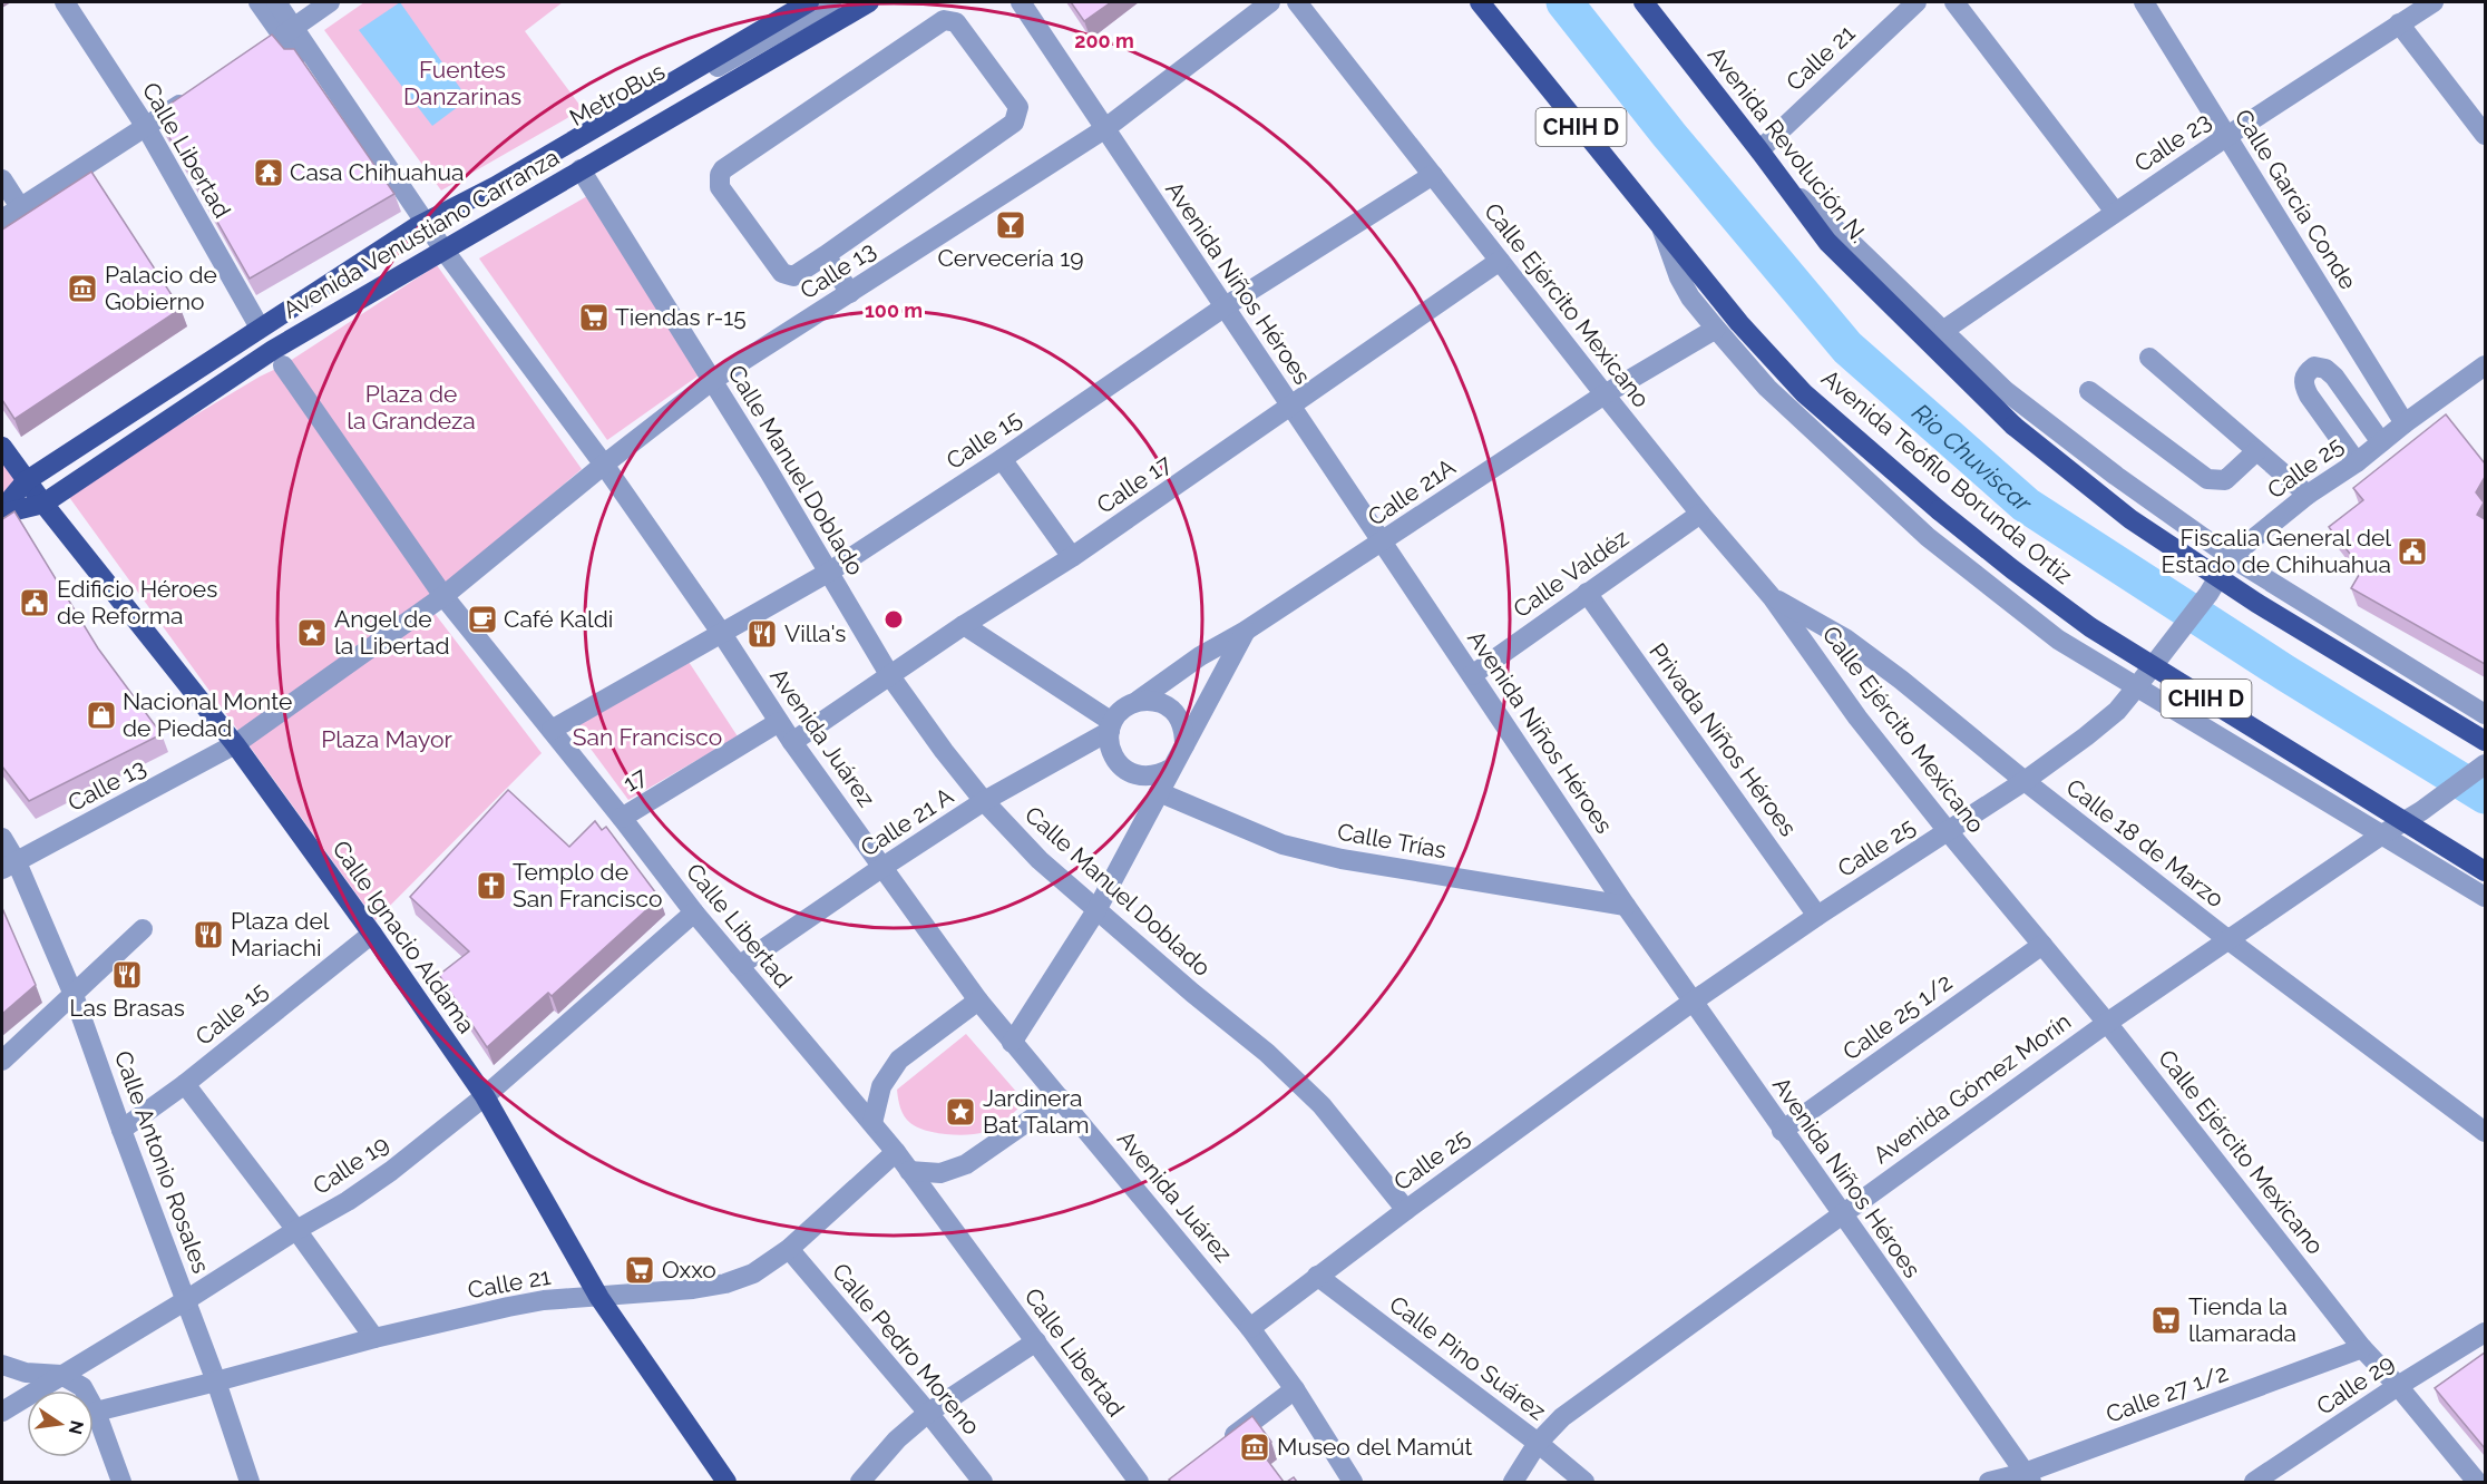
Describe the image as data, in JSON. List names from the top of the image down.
{
  "streets": {
    "main road": [
      "CHIH D",
      "Avenida Revolución N.",
      "Avenida Venustiano Carranza",
      "Avenida Teófilo Borunda Ortiz",
      "Calle Ignacio Aldama"
    ],
    "street": [
      "Calle 21",
      "MetroBus",
      "Calle 23",
      "Calle Libertad",
      "Calle García Conde",
      "Calle 13",
      "Avenida Niños Héroes",
      "Calle Ejército Mexicano",
      "Calle 15",
      "Calle 25",
      "Calle Manuel Doblado",
      "Calle 17",
      "Calle 21A",
      "Calle Valdéz",
      "Avenida Juárez",
      "Privada Niños Héroes",
      "17",
      "Calle 21 A",
      "Calle Trías",
      "Calle 18 de Marzo",
      "Calle 25 1/2",
      "Avenida Gómez Morín",
      "Calle Antonio Rosales",
      "Calle 19",
      "Calle Pedro Moreno",
      "Calle Pino Suárez",
      "Calle 29",
      "Calle 27 1/2"
    ]
  },
  "crossings": [
    ["Calle 21", "Avenida Revolución N."],
    ["Calle 21", "Calle Libertad"],
    ["Calle 21", "Calle Ignacio Aldama"],
    ["Calle 21", "Calle Antonio Rosales"],
    ["Calle 21", "Calle Pedro Moreno"],
    ["MetroBus", "Avenida Venustiano Carranza"],
    ["MetroBus", "Avenida Juárez"],
    ["Calle 23", "Calle García Conde"],
    ["Calle Libertad", "Avenida Venustiano Carranza"],
    ["Calle Libertad", "Calle 13"],
    ["Calle Libertad", "Calle 15"],
    ["Calle Libertad", "17"],
    ["Calle Libertad", "Calle 21 A"],
    ["Calle Libertad", "Calle 19"],
    ["Calle García Conde", "Calle 25"],
    ["Avenida Venustiano Carranza", "Calle Manuel Doblado"],
    ["Avenida Venustiano Carranza", "Avenida Juárez"],
    ["Avenida Venustiano Carranza", "Calle Ignacio Aldama"],
    ["Calle 13", "Avenida Niños Héroes"],
    ["Calle 13", "Calle Manuel Doblado"],
    ["Calle 13", "Avenida Juárez"],
    ["Calle 13", "Calle Ignacio Aldama"],
    ["Calle 13", "Calle Antonio Rosales"],
    ["Avenida Niños Héroes", "Calle 15"],
    ["Avenida Niños Héroes", "Calle 25"],
    ["Avenida Niños Héroes", "Calle 17"],
    ["Avenida Niños Héroes", "Calle 21A"],
    ["Avenida Niños Héroes", "Calle Valdéz"],
    ["Avenida Niños Héroes", "Calle Trías"],
    ["Avenida Niños Héroes", "Calle 25 1/2"],
    ["Avenida Niños Héroes", "Avenida Gómez Morín"],
    ["Avenida Niños Héroes", "Calle 27 1/2"],
    ["Calle Ejército Mexicano", "Calle 15"],
    ["Calle Ejército Mexicano", "Calle 25"],
    ["Calle Ejército Mexicano", "Calle 17"],
    ["Calle Ejército Mexicano", "Calle 21A"],
    ["Calle Ejército Mexicano", "Calle Valdéz"],
    ["Calle Ejército Mexicano", "Calle 18 de Marzo"],
    ["Calle Ejército Mexicano", "Calle 25 1/2"],
    ["Calle Ejército Mexicano", "Avenida Gómez Morín"],
    ["Calle Ejército Mexicano", "Calle 29"],
    ["Calle Ejército Mexicano", "Calle 27 1/2"],
    ["Calle 15", "Calle Manuel Doblado"],
    ["Calle 15", "Avenida Juárez"],
    ["Calle 15", "Calle Ignacio Aldama"],
    ["Calle 15", "Calle Antonio Rosales"],
    ["Calle 25", "Calle Manuel Doblado"],
    ["Calle 25", "Avenida Juárez"],
    ["Calle 25", "Privada Niños Héroes"],
    ["Calle 25", "Calle 18 de Marzo"],
    ["Calle 25", "Calle Pino Suárez"],
    ["Calle Manuel Doblado", "Calle 17"],
    ["Calle Manuel Doblado", "Calle 21 A"],
    ["Calle 17", "Avenida Juárez"],
    ["Calle 21A", "Calle 21 A"],
    ["Calle Valdéz", "Privada Niños Héroes"],
    ["Avenida Juárez", "17"],
    ["Avenida Juárez", "Calle 21 A"],
    ["Calle 18 de Marzo", "Avenida Gómez Morín"],
    ["Calle Ignacio Aldama", "Calle 19"],
    ["Avenida Gómez Morín", "Calle Pino Suárez"],
    ["Calle Antonio Rosales", "Calle 19"]
  ],
  "water": ["Rio Chuviscar"],
  "parks": [
    "Fuentes Danzarinas",
    "Plaza de la Grandeza",
    "San Francisco",
    "Plaza Mayor"
  ],
  "places": {
    "temple": ["Casa Chihuahua"],
    "bar": ["Cervecería 19"],
    "museum": ["Palacio de Gobierno", "Museo del Mamút"],
    "supermarket": ["Tiendas r-15", "Oxxo", "Tienda la llamarada"],
    "public building": ["Fiscalia General del Estado de Chihuahua", "Edificio Héroes de Reforma"],
    "cafe": ["Café Kaldi"],
    "place": ["Angel de la Libertad", "Jardinera Bat Talam"],
    "restaurant": ["Villa's", "Plaza del Mariachi", "Las Brasas"],
    "shop": ["Nacional Monte de Piedad"],
    "church": ["Templo de San Francisco"]
  },
  "north": "right",
  "rings": ["200 m", "100 m"]
}
